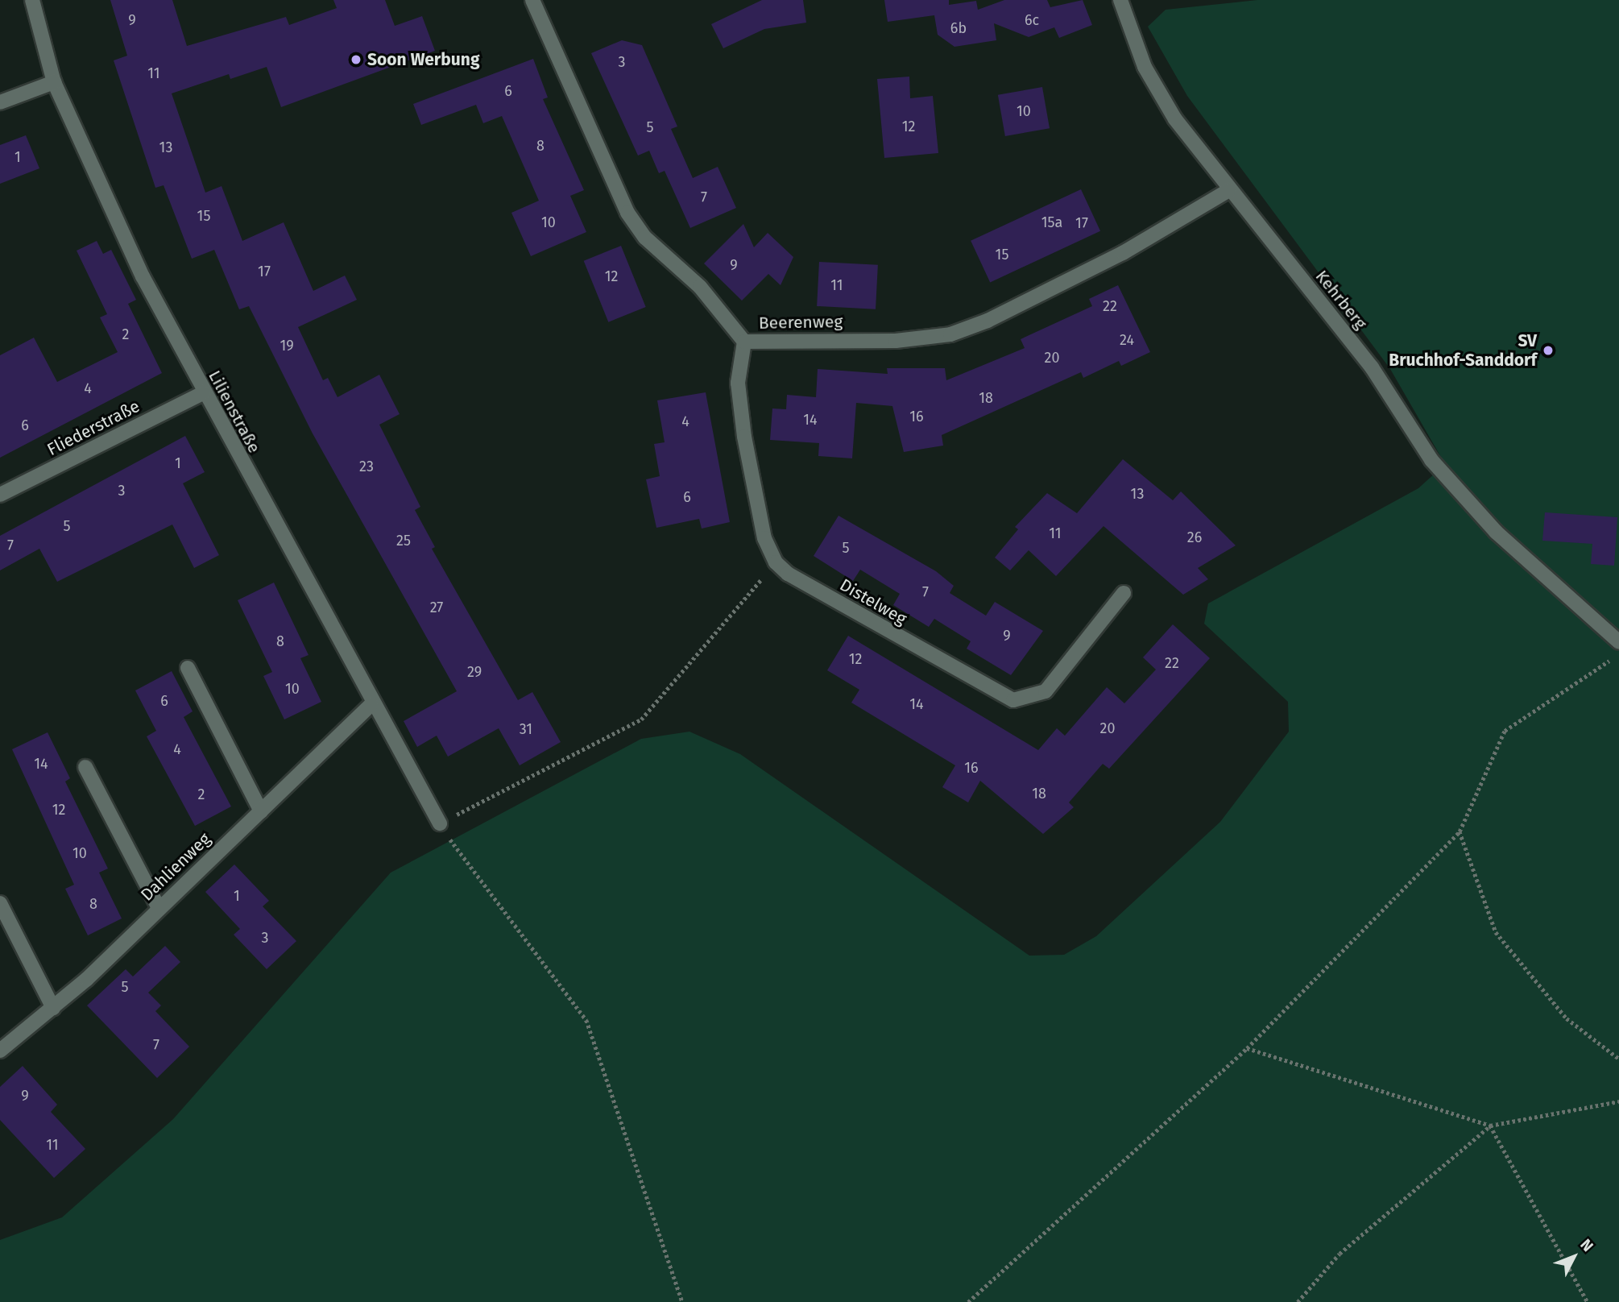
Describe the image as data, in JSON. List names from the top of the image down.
{
  "streets": {
    "street": [
      "Kehrberg",
      "Beerenweg",
      "Lilienstraße",
      "Fliederstraße",
      "Distelweg",
      "Dahlienweg"
    ]
  },
  "crossings": [
    ["Kehrberg", "Beerenweg"],
    ["Beerenweg", "Distelweg"],
    ["Lilienstraße", "Fliederstraße"],
    ["Lilienstraße", "Dahlienweg"]
  ],
  "places": ["Soon Werbung", "SV Bruchhof-Sanddorf"],
  "house_numbers": [
    "9",
    "6c",
    "6b",
    "3",
    "11",
    "6",
    "10",
    "12",
    "5",
    "8",
    "13",
    "1",
    "7",
    "15",
    "10",
    "15a",
    "17",
    "15",
    "9",
    "17",
    "12",
    "11",
    "22",
    "2",
    "24",
    "19",
    "20",
    "4",
    "18",
    "16",
    "14",
    "4",
    "6",
    "1",
    "23",
    "3",
    "13",
    "6",
    "5",
    "11",
    "26",
    "25",
    "7",
    "5",
    "7",
    "27",
    "9",
    "8",
    "12",
    "22",
    "29",
    "10",
    "6",
    "14",
    "20",
    "31",
    "4",
    "14",
    "16",
    "18",
    "2",
    "12",
    "10",
    "1",
    "8",
    "3",
    "5",
    "7",
    "9",
    "11"
  ],
  "north": "top right"
}
